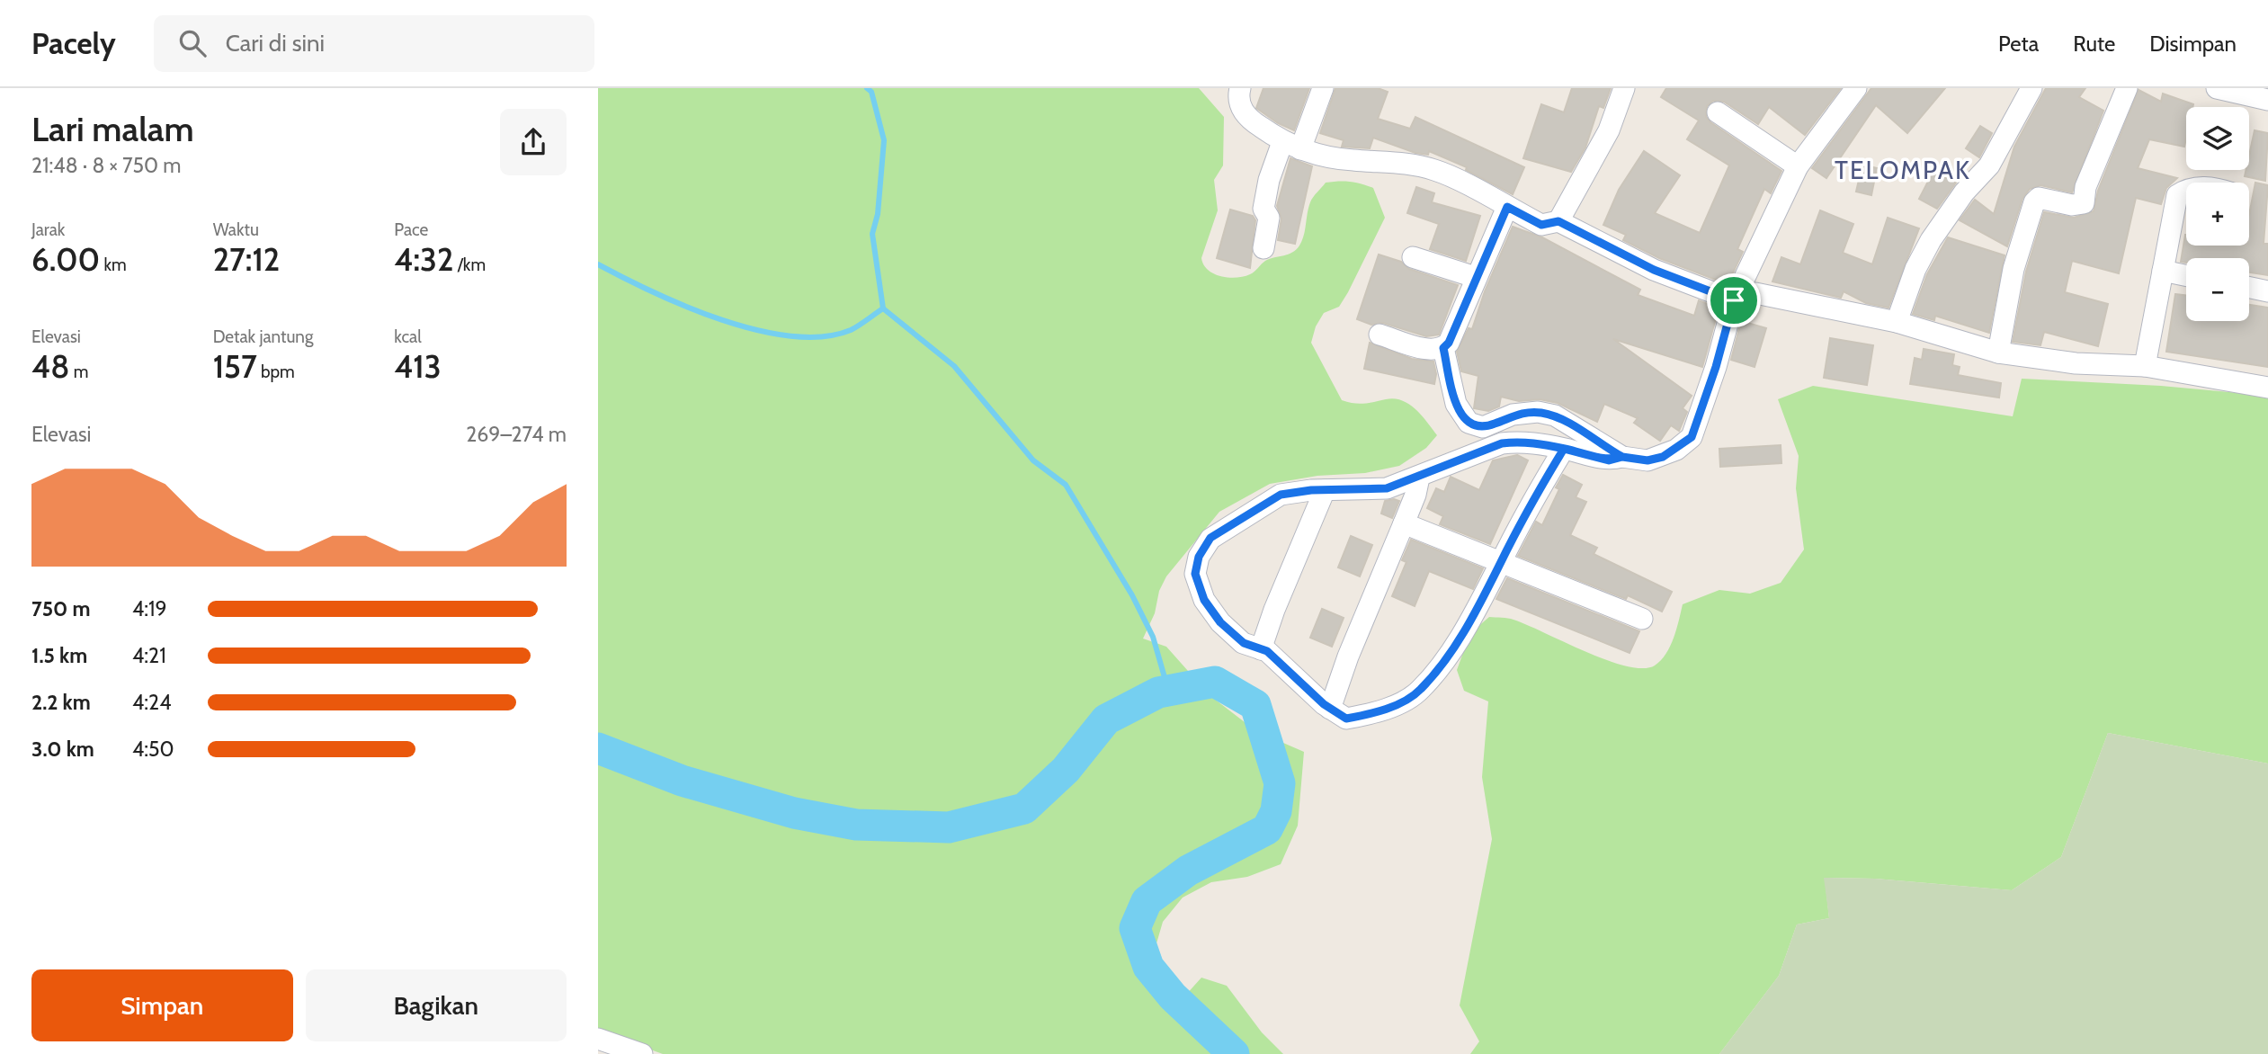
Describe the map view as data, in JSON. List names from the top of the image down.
{
  "districts": ["TELOMPAK"],
  "page": {
    "header": "Pacely",
    "search": "Cari di sini",
    "nav": ["Peta", "Rute", "Disimpan"],
    "heading": ["Lari malam", "21:48 · 8 × 750 m"],
    "map_buttons": ["+", "−"],
    "stats": [
      ["Jarak", "6.00 km"],
      ["Waktu", "27:12"],
      ["Pace", "4:32 /km"],
      ["Elevasi", "48 m"],
      ["Detak jantung", "157 bpm"],
      ["kcal", "413"]
    ],
    "chart": ["Elevasi", "269–274 m"],
    "list": [
      {
        "name": "750 m",
        "note": "4:19"
      },
      {
        "name": "1.5 km",
        "note": "4:21"
      },
      {
        "name": "2.2 km",
        "note": "4:24"
      },
      {
        "name": "3.0 km",
        "note": "4:50"
      }
    ],
    "buttons": ["Simpan", "Bagikan"]
  }
}
